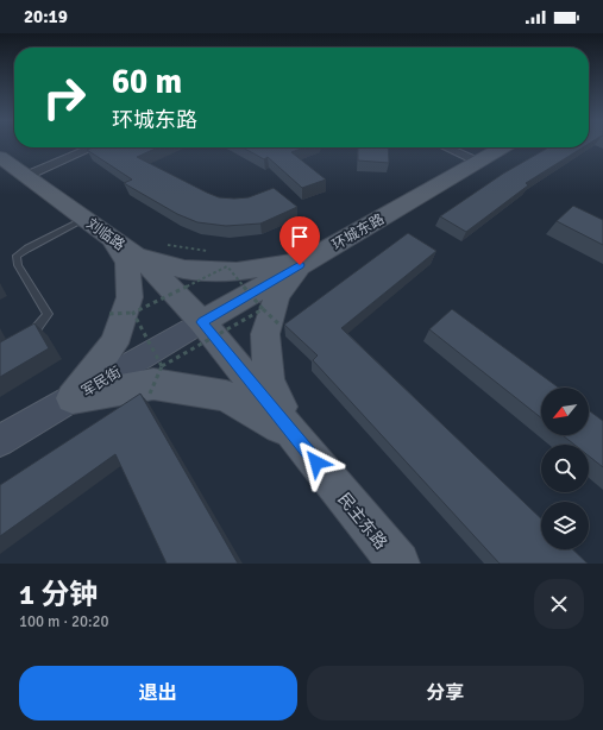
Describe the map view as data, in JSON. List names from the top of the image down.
{
  "streets": {
    "main road": [
      "环城东路",
      "刘临路",
      "军民街",
      "民主东路"
    ]
  },
  "crossings": [
    ["环城东路", "刘临路"],
    ["环城东路", "军民街"],
    ["环城东路", "民主东路"],
    ["刘临路", "军民街"],
    ["刘临路", "民主东路"],
    ["军民街", "民主东路"]
  ],
  "north": "bottom left",
  "page": {
    "status": "20:19",
    "turn": ["60 m", "环城东路"],
    "heading": ["1 分钟", "100 m · 20:20"],
    "buttons": ["退出", "分享"]
  }
}
